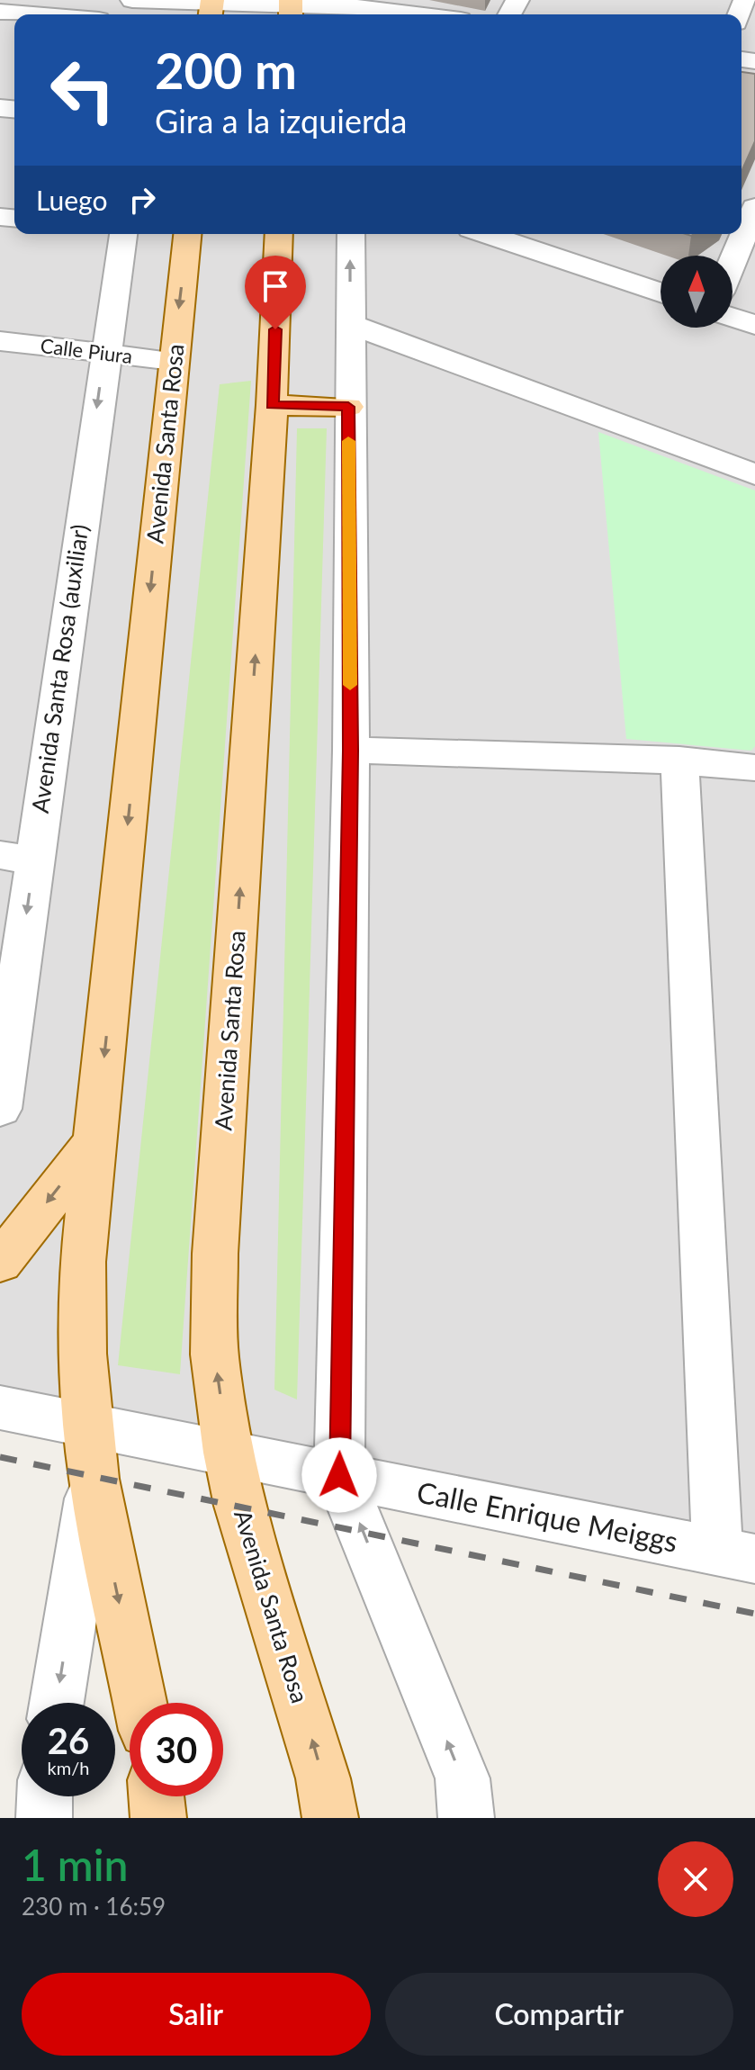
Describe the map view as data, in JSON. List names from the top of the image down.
{
  "streets": {
    "main road": ["Avenida Santa Rosa"],
    "street": ["Calle Piura", "Avenida Santa Rosa (auxiliar)", "Calle Enrique Meiggs"]
  },
  "crossings": [
    ["Calle Piura", "Avenida Santa Rosa"],
    ["Calle Piura", "Avenida Santa Rosa (auxiliar)"],
    ["Avenida Santa Rosa", "Calle Enrique Meiggs"]
  ],
  "north": "top",
  "page": {
    "turn": ["200 m", "Gira a la izquierda"],
    "then": "Luego",
    "speed": "26 km/h",
    "limit": "30",
    "heading": ["1 min", "230 m · 16:59"],
    "buttons": ["Salir", "Compartir"]
  }
}
